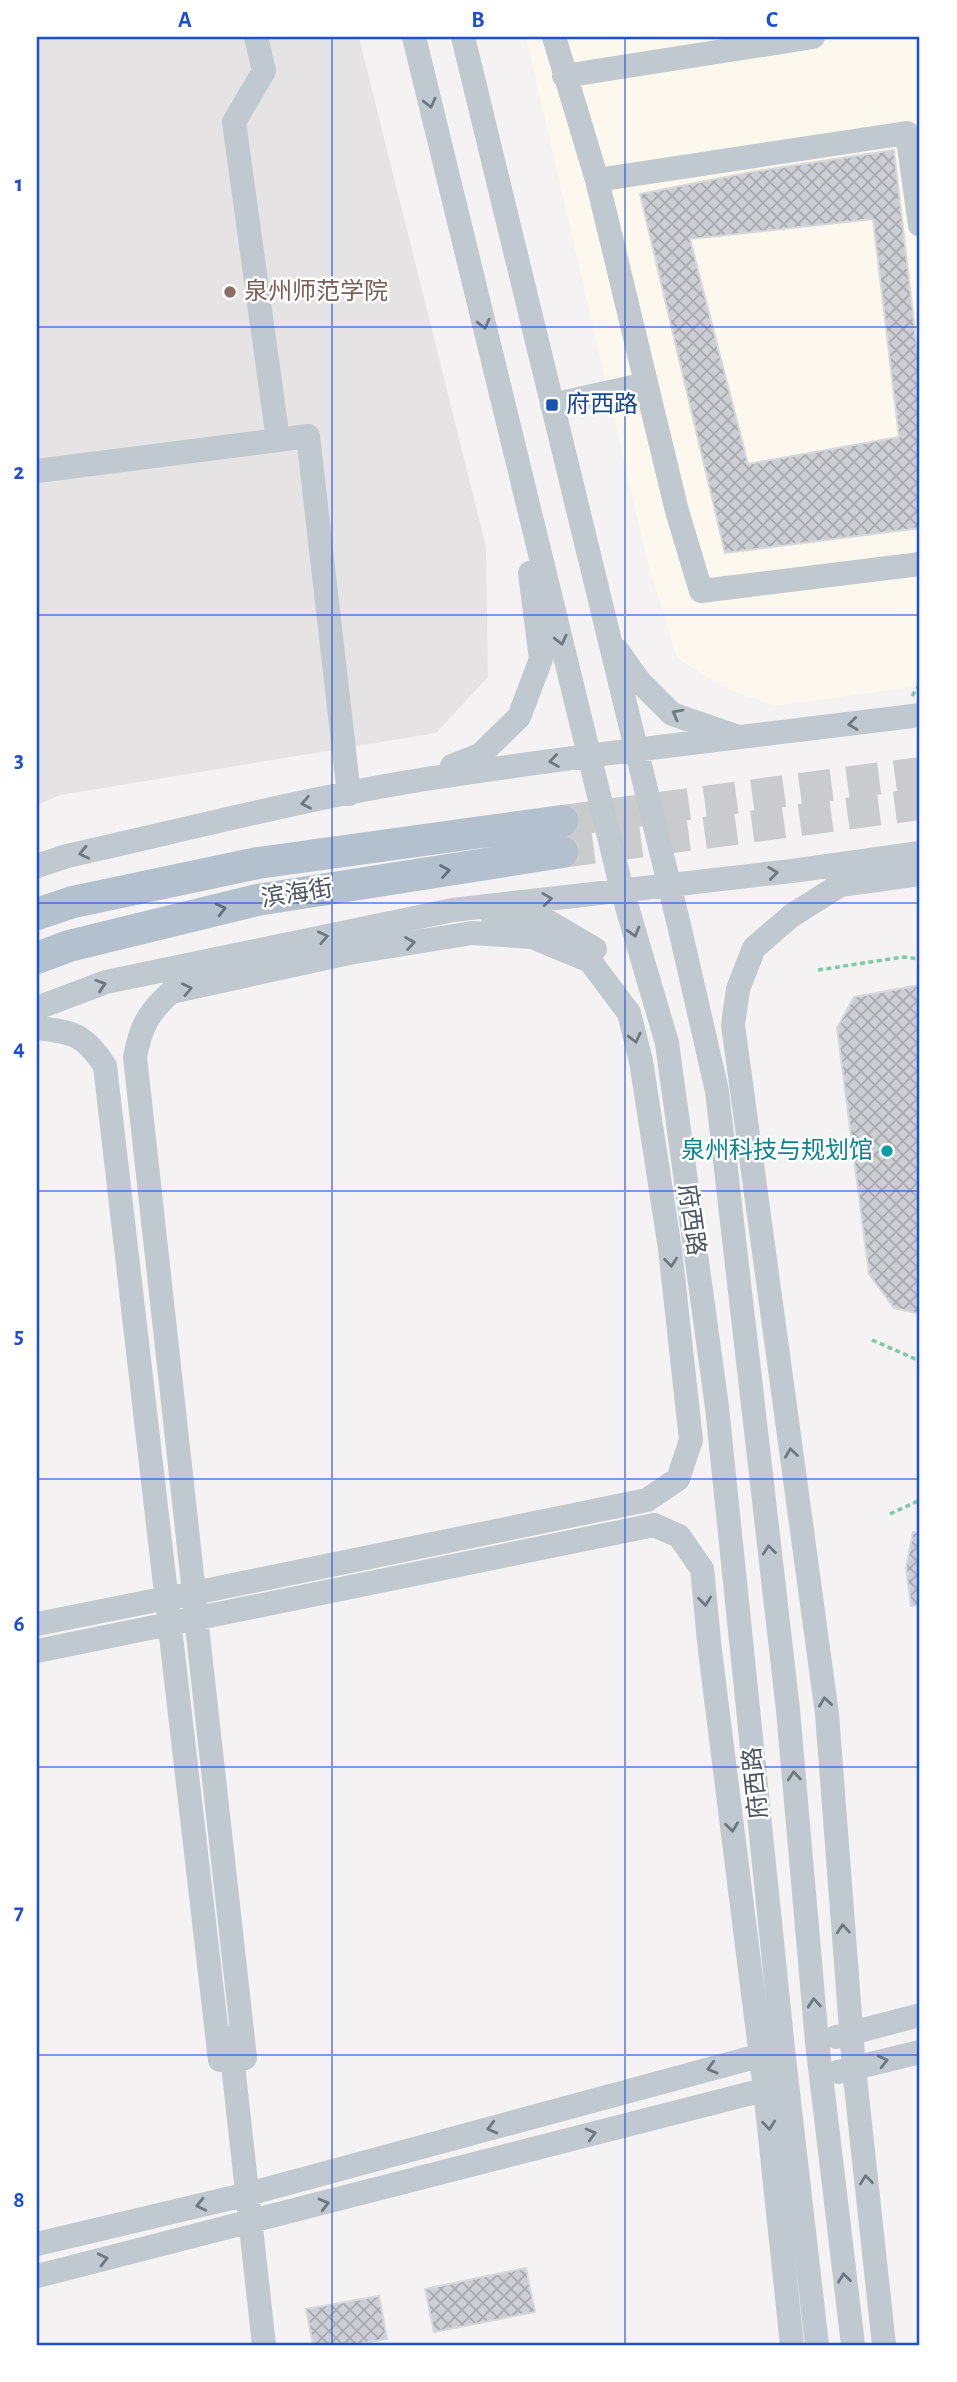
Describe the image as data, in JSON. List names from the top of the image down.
{
  "streets": {
    "main road": ["滨海街"],
    "street": ["府西路"]
  },
  "places": {
    "other": ["泉州师范学院", "泉州科技与规划馆"],
    "transit": ["府西路"]
  },
  "grid": {
    "columns": ["A", "B", "C"],
    "rows": [
      "1",
      "2",
      "3",
      "4",
      "5",
      "6",
      "7",
      "8"
    ]
  }
}
